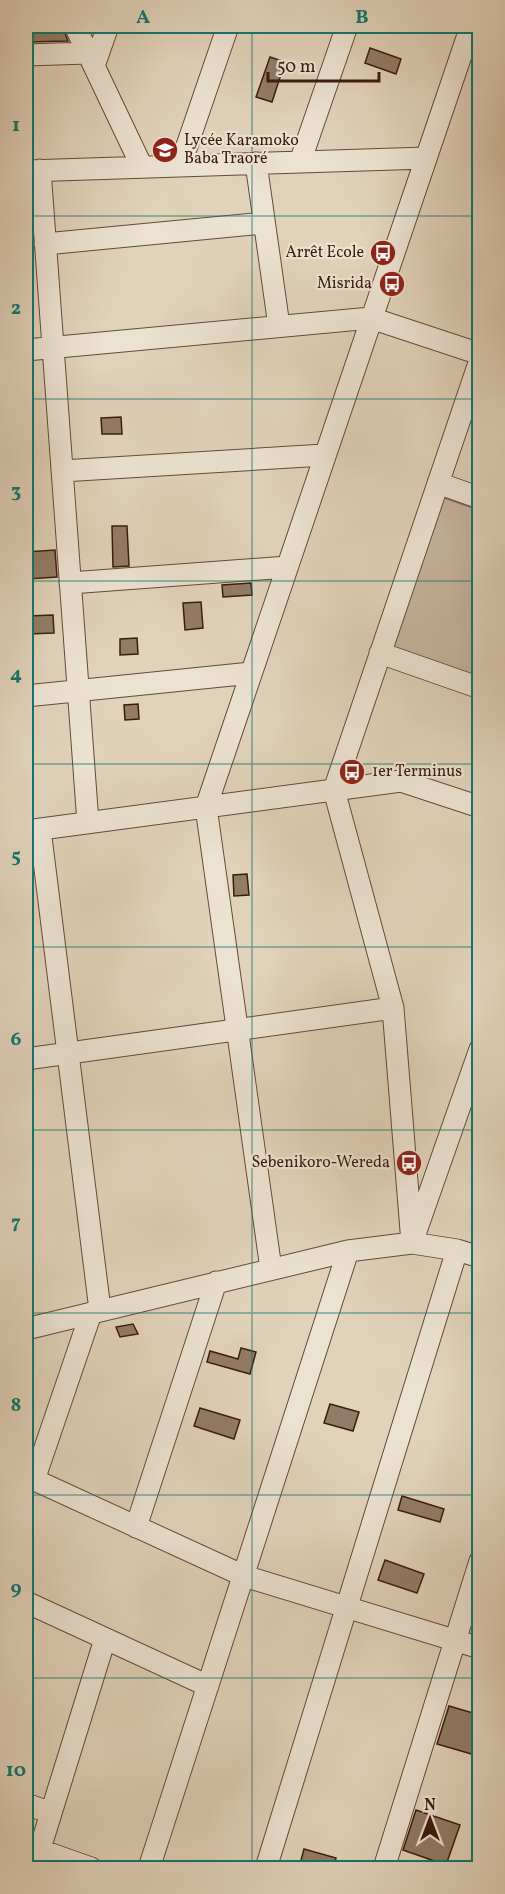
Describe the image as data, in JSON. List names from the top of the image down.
{
  "places": {
    "school or university": ["Lycée Karamoko Baba Traoré"],
    "bus stop": [
      "Arrêt Ecole",
      "Misrida",
      "1er Terminus",
      "Sebenikoro-Wereda"
    ]
  },
  "scale_bar": "50 m",
  "north": "top",
  "grid": {
    "columns": ["A", "B"],
    "rows": [
      "1",
      "2",
      "3",
      "4",
      "5",
      "6",
      "7",
      "8",
      "9",
      "10"
    ]
  }
}
